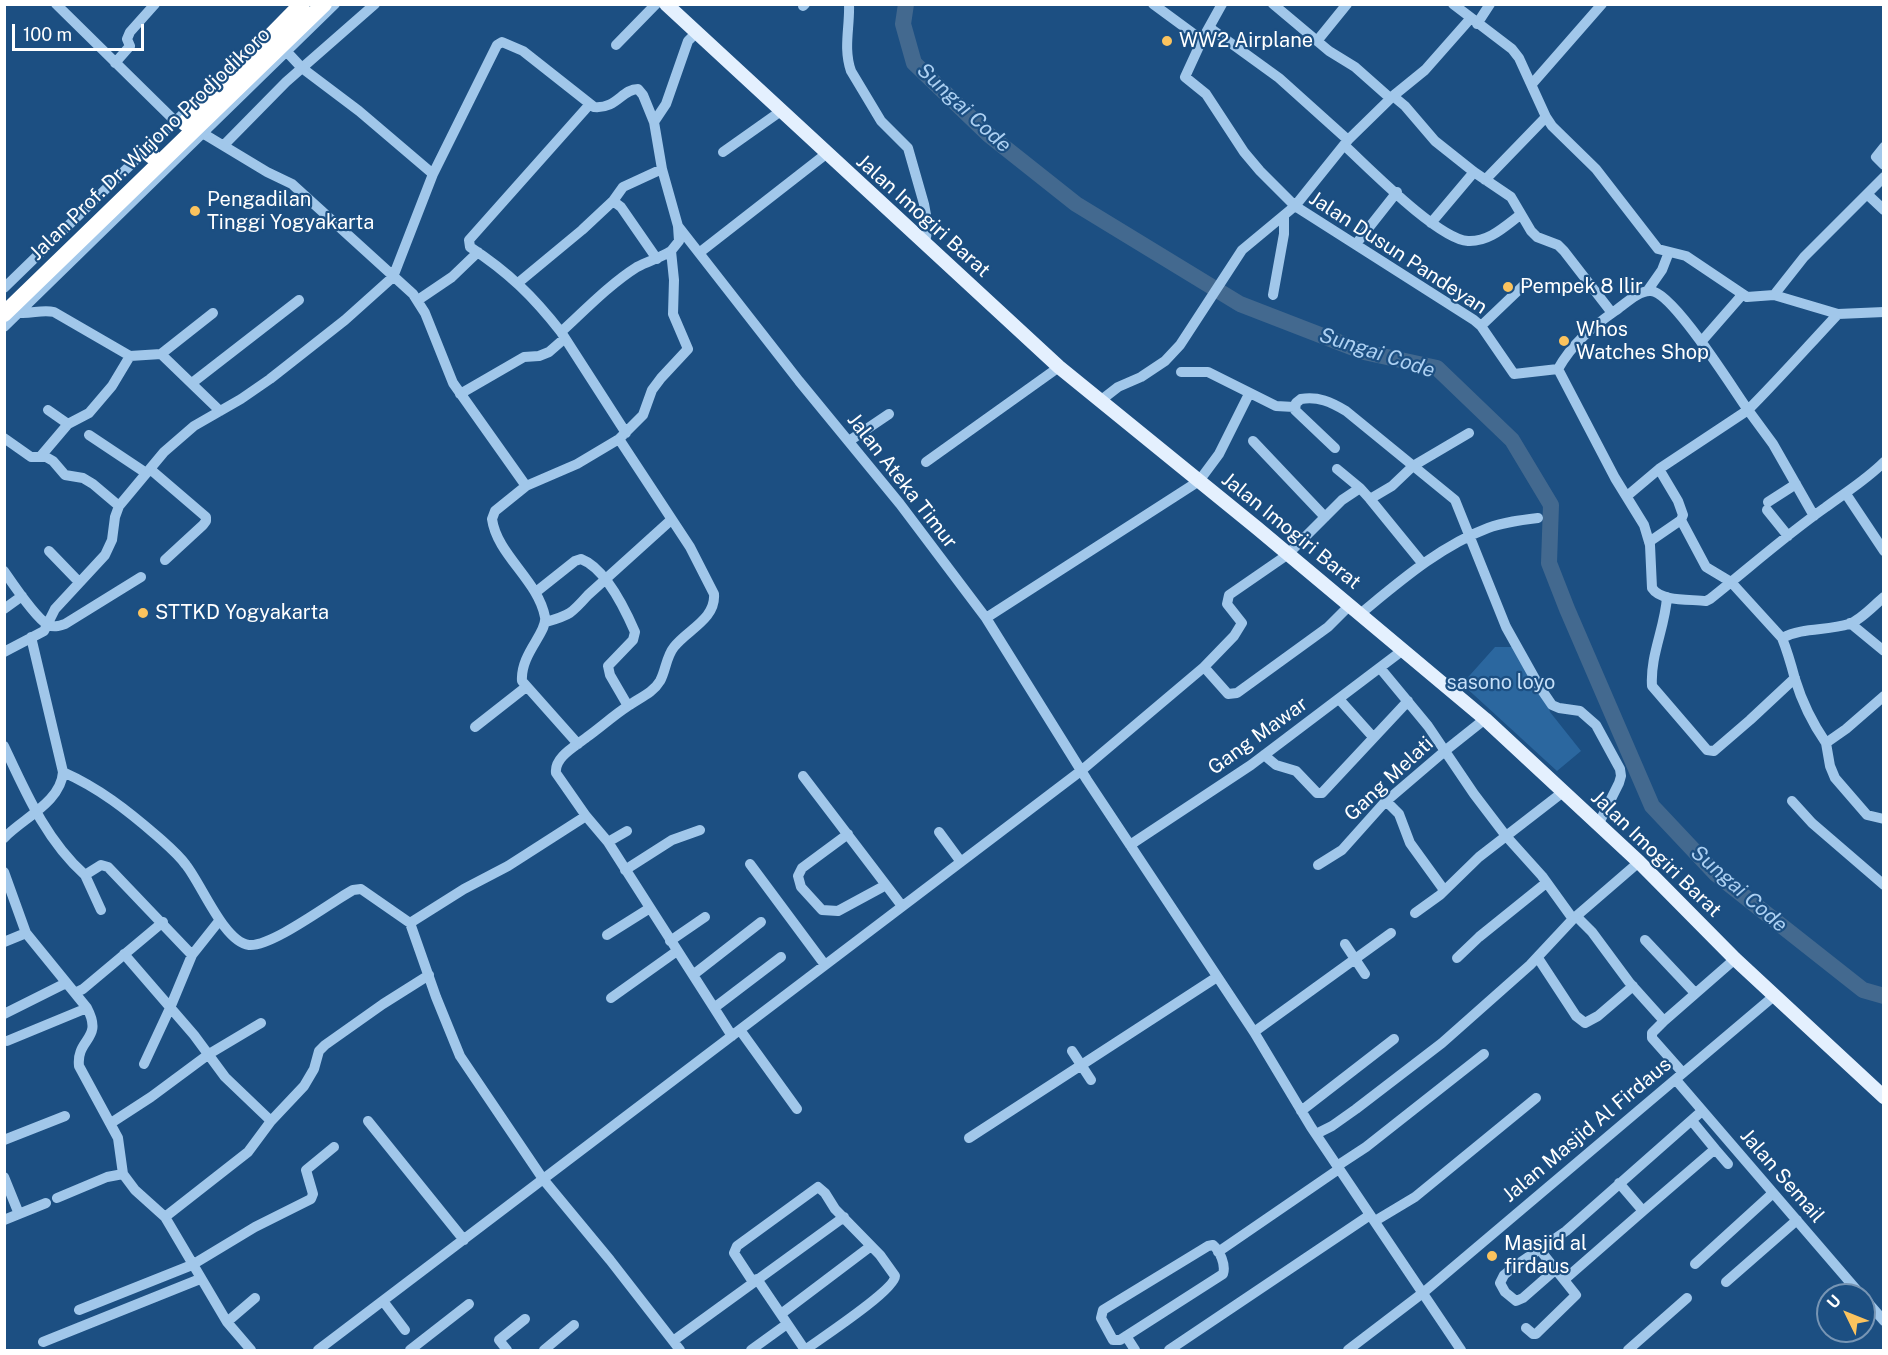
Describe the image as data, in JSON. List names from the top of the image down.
{
  "streets": {
    "highway": ["Jalan Prof. Dr. Wirjono Prodjodikoro"],
    "main road": ["Jalan Imogiri Barat"],
    "street": [
      "Jalan Dusun Pandeyan",
      "Jalan Ateka Timur",
      "Gang Mawar",
      "Gang Melati",
      "Jalan Masjid Al Firdaus",
      "Jalan Semail"
    ]
  },
  "crossings": [
    ["Jalan Imogiri Barat", "Jalan Dusun Pandeyan"],
    ["Jalan Imogiri Barat", "Gang Mawar"],
    ["Jalan Imogiri Barat", "Gang Melati"],
    ["Jalan Imogiri Barat", "Jalan Masjid Al Firdaus"],
    ["Jalan Ateka Timur", "Gang Mawar"],
    ["Jalan Ateka Timur", "Jalan Masjid Al Firdaus"],
    ["Jalan Masjid Al Firdaus", "Jalan Semail"]
  ],
  "water": ["Sungai Code"],
  "parks": ["sasono loyo"],
  "places": [
    "WW2 Airplane",
    "Pengadilan Tinggi Yogyakarta",
    "Pempek 8 Ilir",
    "Whos Watches Shop",
    "STTKD Yogyakarta",
    "Masjid al firdaus"
  ],
  "scale_bar": "100 m",
  "north": "top left"
}
